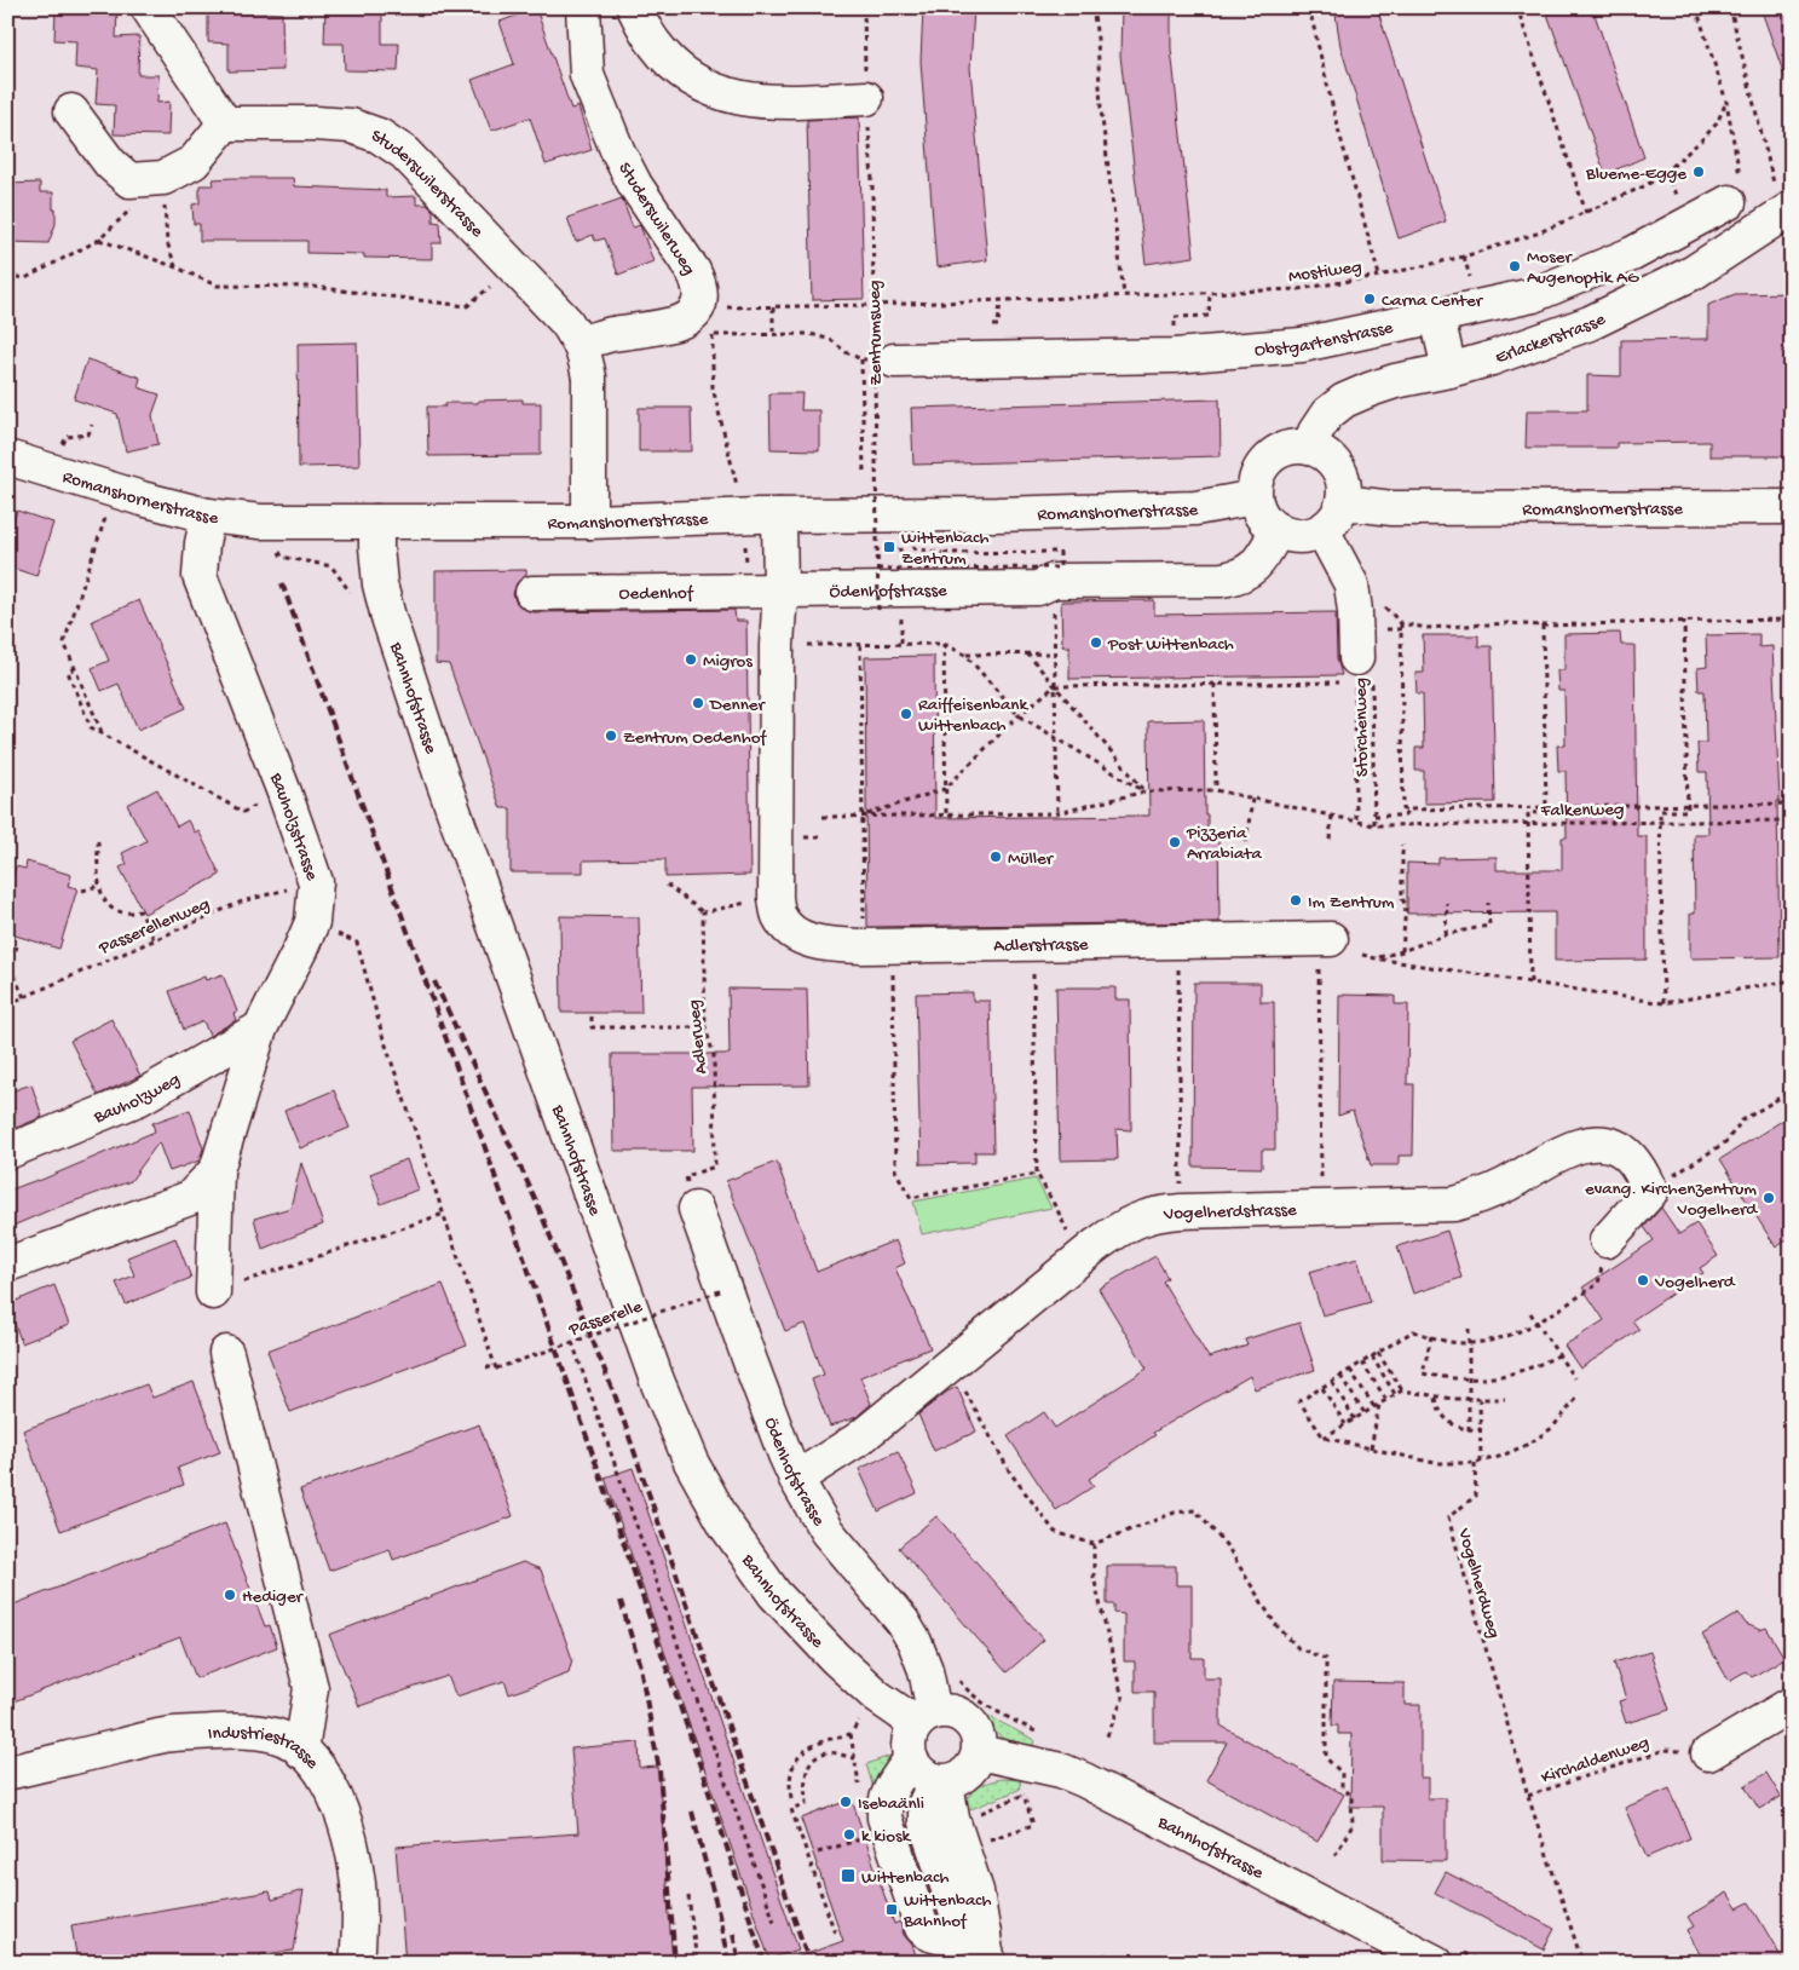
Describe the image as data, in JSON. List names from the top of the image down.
{
  "streets": {
    "street": [
      "Studerswilerstrasse",
      "Studerswilerweg",
      "Erlackerstrasse",
      "Obstgartenstrasse",
      "Romanshornerstrasse",
      "Ödenhofstrasse",
      "Oedenhof",
      "Bahnhofstrasse",
      "Bauholzstrasse",
      "Adlerstrasse",
      "Bauholzweg",
      "Vogelherdstrasse",
      "Industriestrasse"
    ],
    "path": [
      "Mostiweg",
      "Zentrumsweg",
      "Storchenweg",
      "Falkenweg",
      "Passerellenweg",
      "Adlerweg",
      "Passerelle",
      "Vogelherdweg",
      "Kirchaldenweg"
    ]
  },
  "crossings": [
    ["Studerswilerweg", "Mostiweg"],
    ["Mostiweg", "Zentrumsweg"],
    ["Erlackerstrasse", "Romanshornerstrasse"],
    ["Erlackerstrasse", "Ödenhofstrasse"],
    ["Romanshornerstrasse", "Ödenhofstrasse"],
    ["Romanshornerstrasse", "Bahnhofstrasse"],
    ["Romanshornerstrasse", "Bauholzstrasse"],
    ["Ödenhofstrasse", "Oedenhof"],
    ["Ödenhofstrasse", "Bahnhofstrasse"],
    ["Ödenhofstrasse", "Adlerweg"],
    ["Ödenhofstrasse", "Vogelherdstrasse"],
    ["Ödenhofstrasse", "Passerelle"],
    ["Storchenweg", "Falkenweg"],
    ["Bauholzstrasse", "Passerellenweg"],
    ["Bauholzstrasse", "Bauholzweg"],
    ["Vogelherdweg", "Kirchaldenweg"]
  ],
  "places": {
    "other": [
      "Blueme-Egge",
      "Moser Augenoptik AG",
      "Carna Center",
      "Post Wittenbach",
      "Migros",
      "Denner",
      "Raiffeisenbank Wittenbach",
      "Zentrum Oedenhof",
      "Pizzeria Arrabiata",
      "Müller",
      "Im Zentrum",
      "evang. Kirchenzentrum Vogelherd",
      "Vogelherd",
      "Hediger",
      "Isebaänli",
      "k kiosk"
    ],
    "transit": ["Wittenbach Zentrum", "Wittenbach", "Wittenbach Bahnhof"]
  }
}
